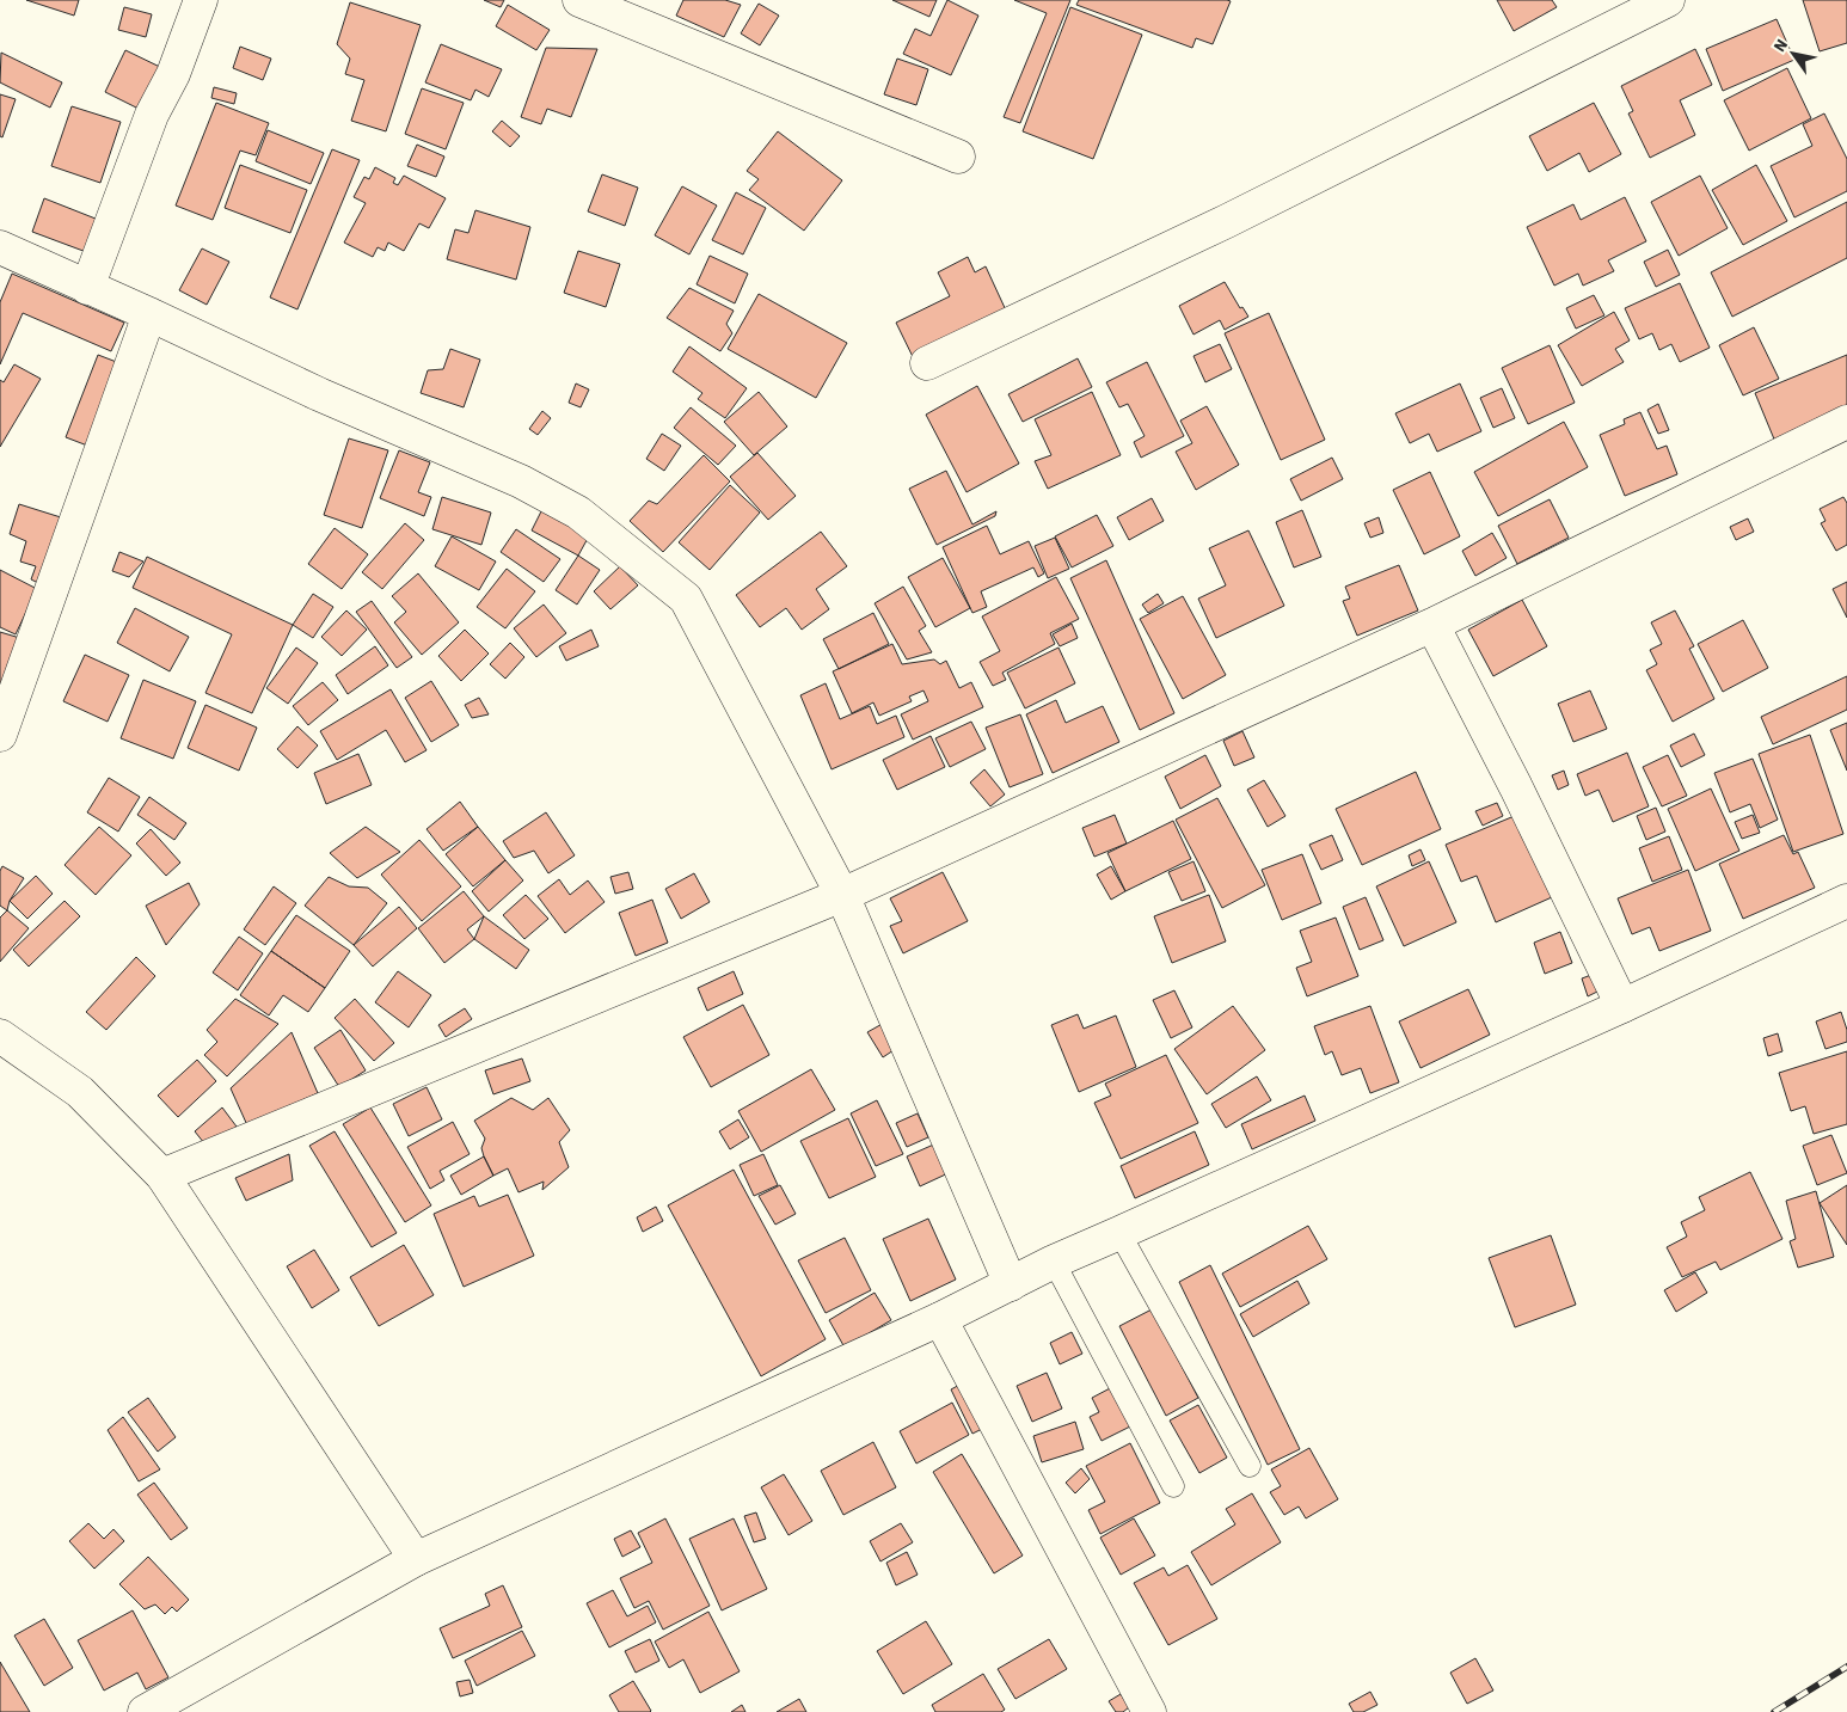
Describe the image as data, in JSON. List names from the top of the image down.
{
  "north": "top left"
}
